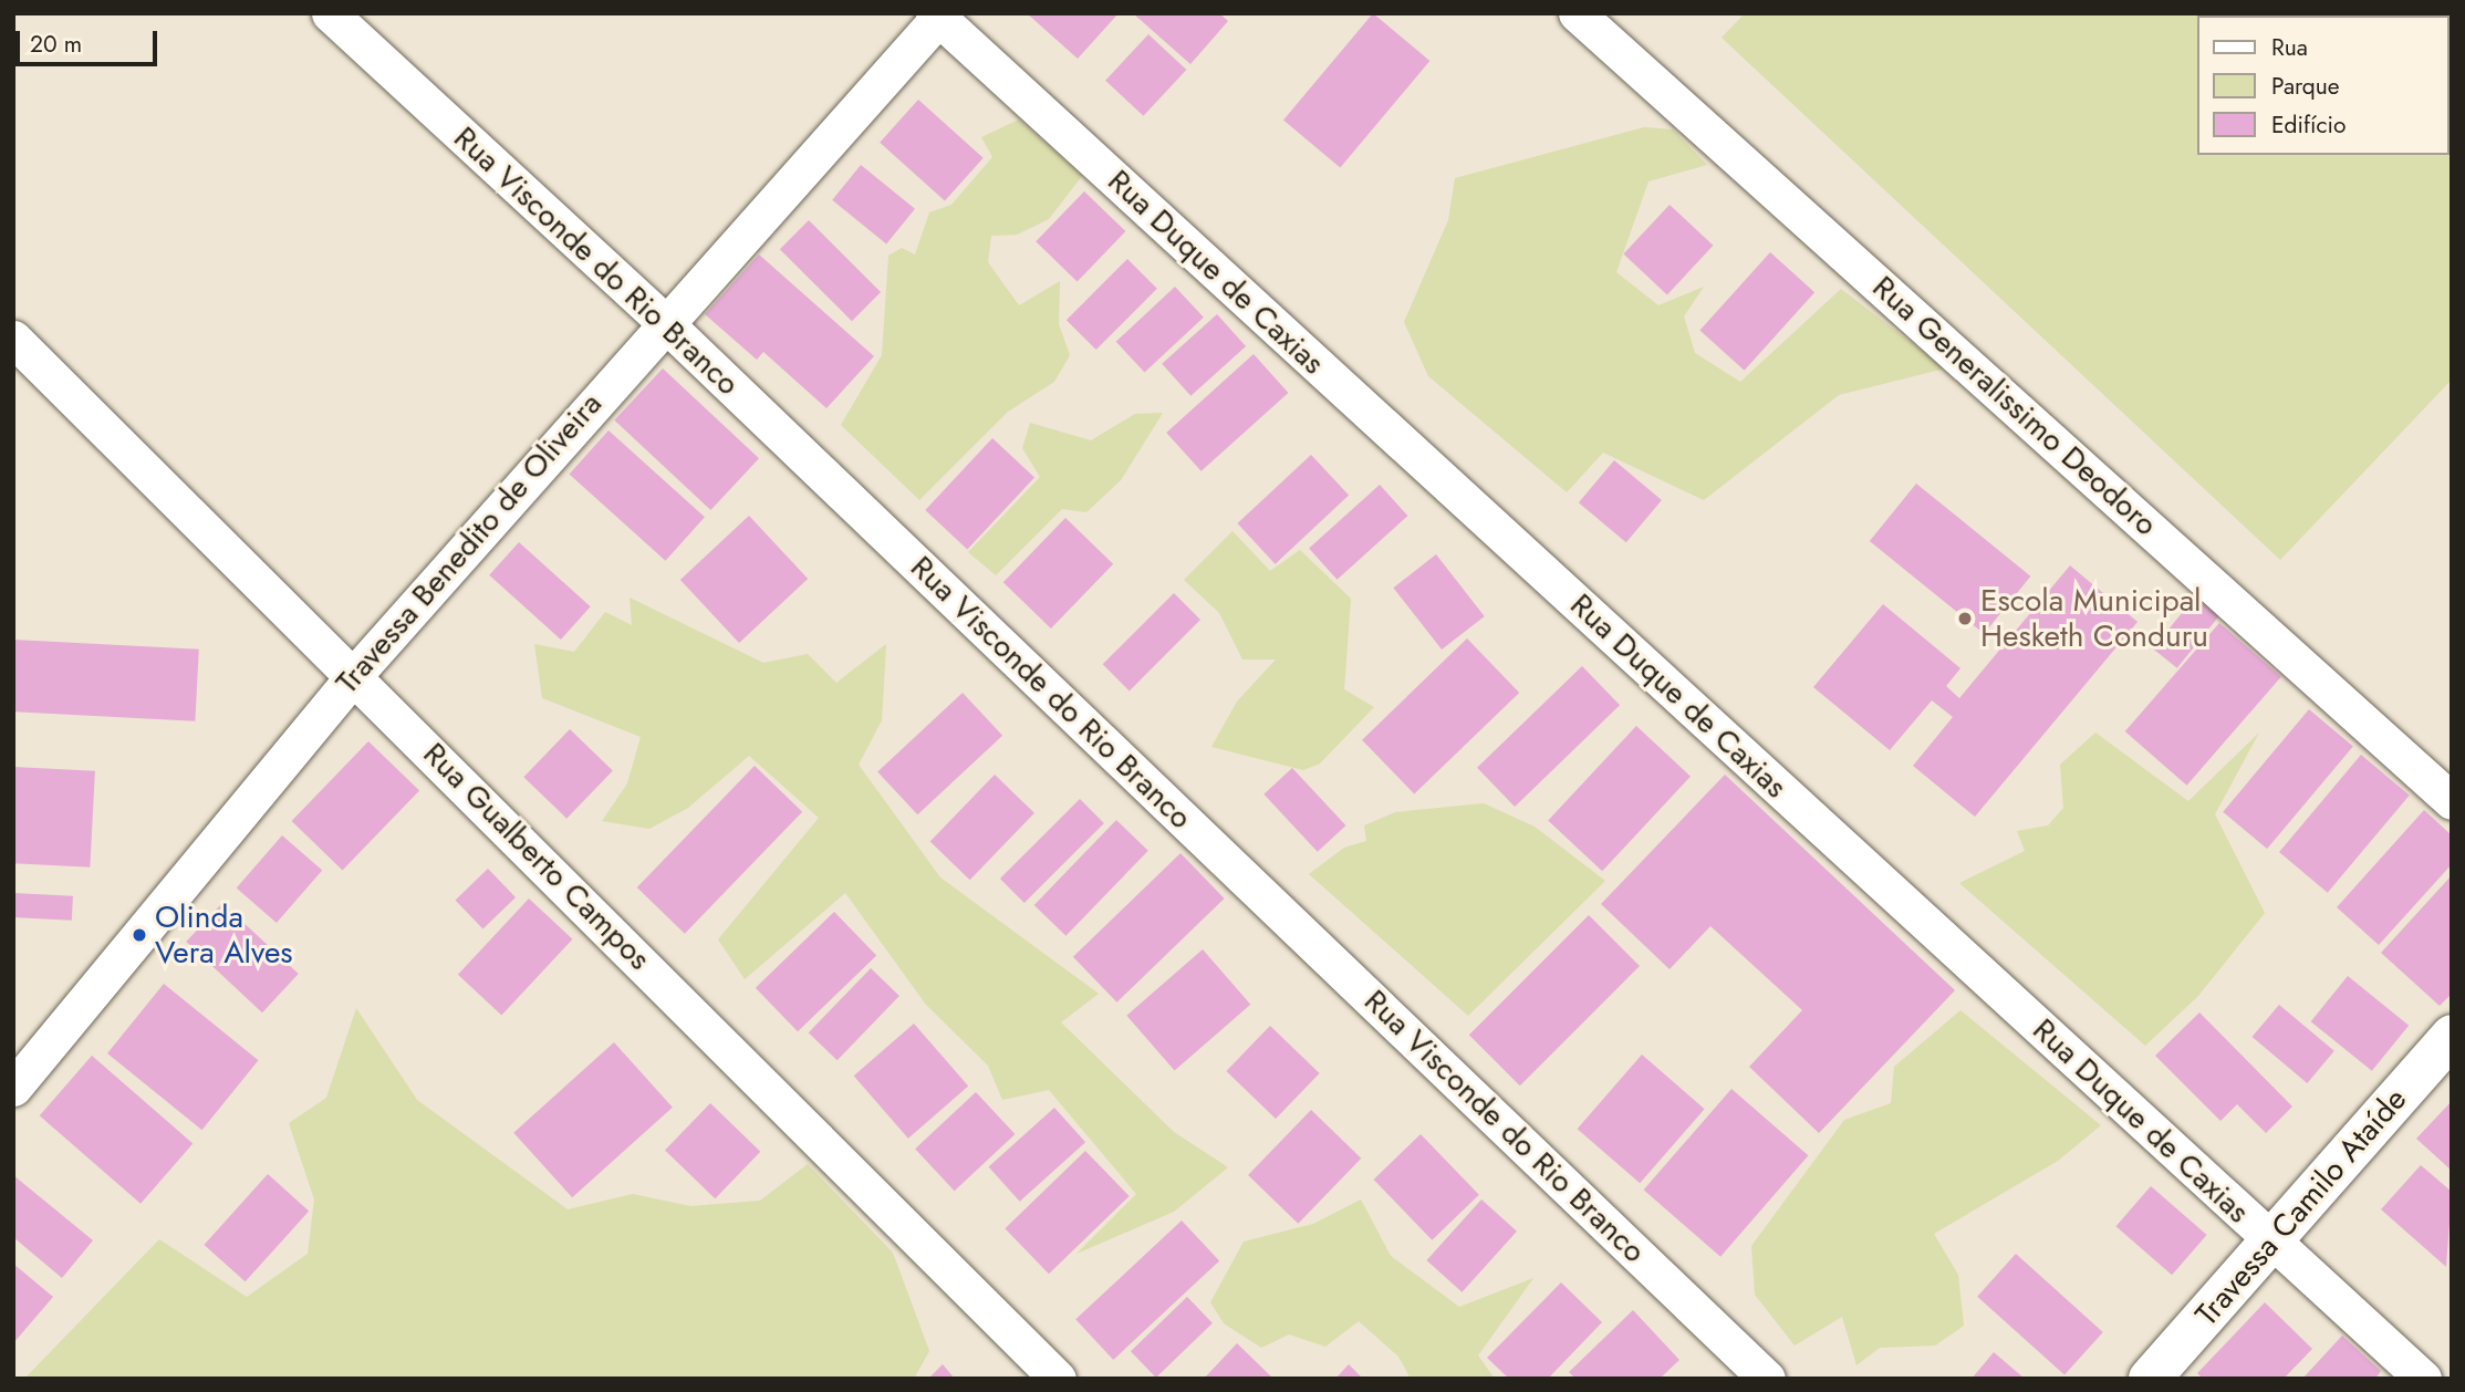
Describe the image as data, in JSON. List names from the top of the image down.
{
  "streets": {
    "street": [
      "Rua Visconde do Rio Branco",
      "Rua Duque de Caxias",
      "Rua Generalissimo Deodoro",
      "Travessa Benedito de Oliveira",
      "Rua Gualberto Campos",
      "Travessa Camilo Ataíde"
    ]
  },
  "crossings": [
    ["Rua Visconde do Rio Branco", "Travessa Benedito de Oliveira"],
    ["Rua Duque de Caxias", "Travessa Benedito de Oliveira"],
    ["Rua Duque de Caxias", "Travessa Camilo Ataíde"],
    ["Travessa Benedito de Oliveira", "Rua Gualberto Campos"]
  ],
  "places": ["Escola Municipal Hesketh Conduru", "Olinda Vera Alves"],
  "legend": ["Rua", "Parque", "Edifício"],
  "scale_bar": "20 m"
}
